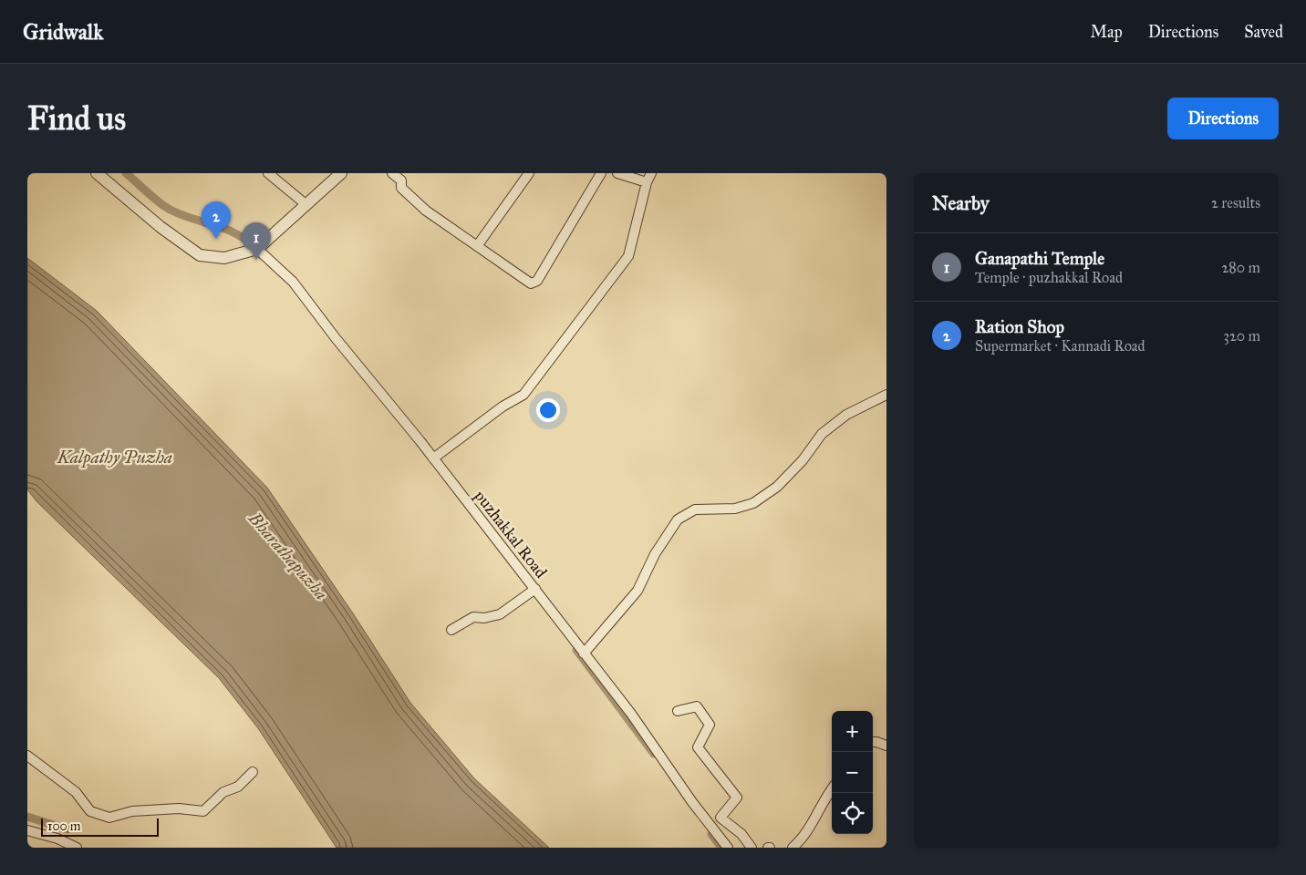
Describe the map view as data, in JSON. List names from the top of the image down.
{
  "streets": {
    "street": ["puzhakkal Road"]
  },
  "water": ["Kalpathy Puzha", "Bharathapuzha"],
  "scale_bar": "100 m",
  "page": {
    "header": "Gridwalk",
    "nav": ["Map", "Directions", "Saved"],
    "buttons": "Directions",
    "title": "Find us",
    "heading": ["Nearby", "2 results"],
    "pins": ["2", "1"],
    "list": [
      {
        "mark": "1",
        "name": "Ganapathi Temple",
        "note": "Temple · puzhakkal Road",
        "value": "280 m"
      },
      {
        "mark": "2",
        "name": "Ration Shop",
        "note": "Supermarket · Kannadi Road",
        "value": "320 m"
      }
    ],
    "map_buttons": ["+", "−"],
    "scale": "100 m"
  }
}
